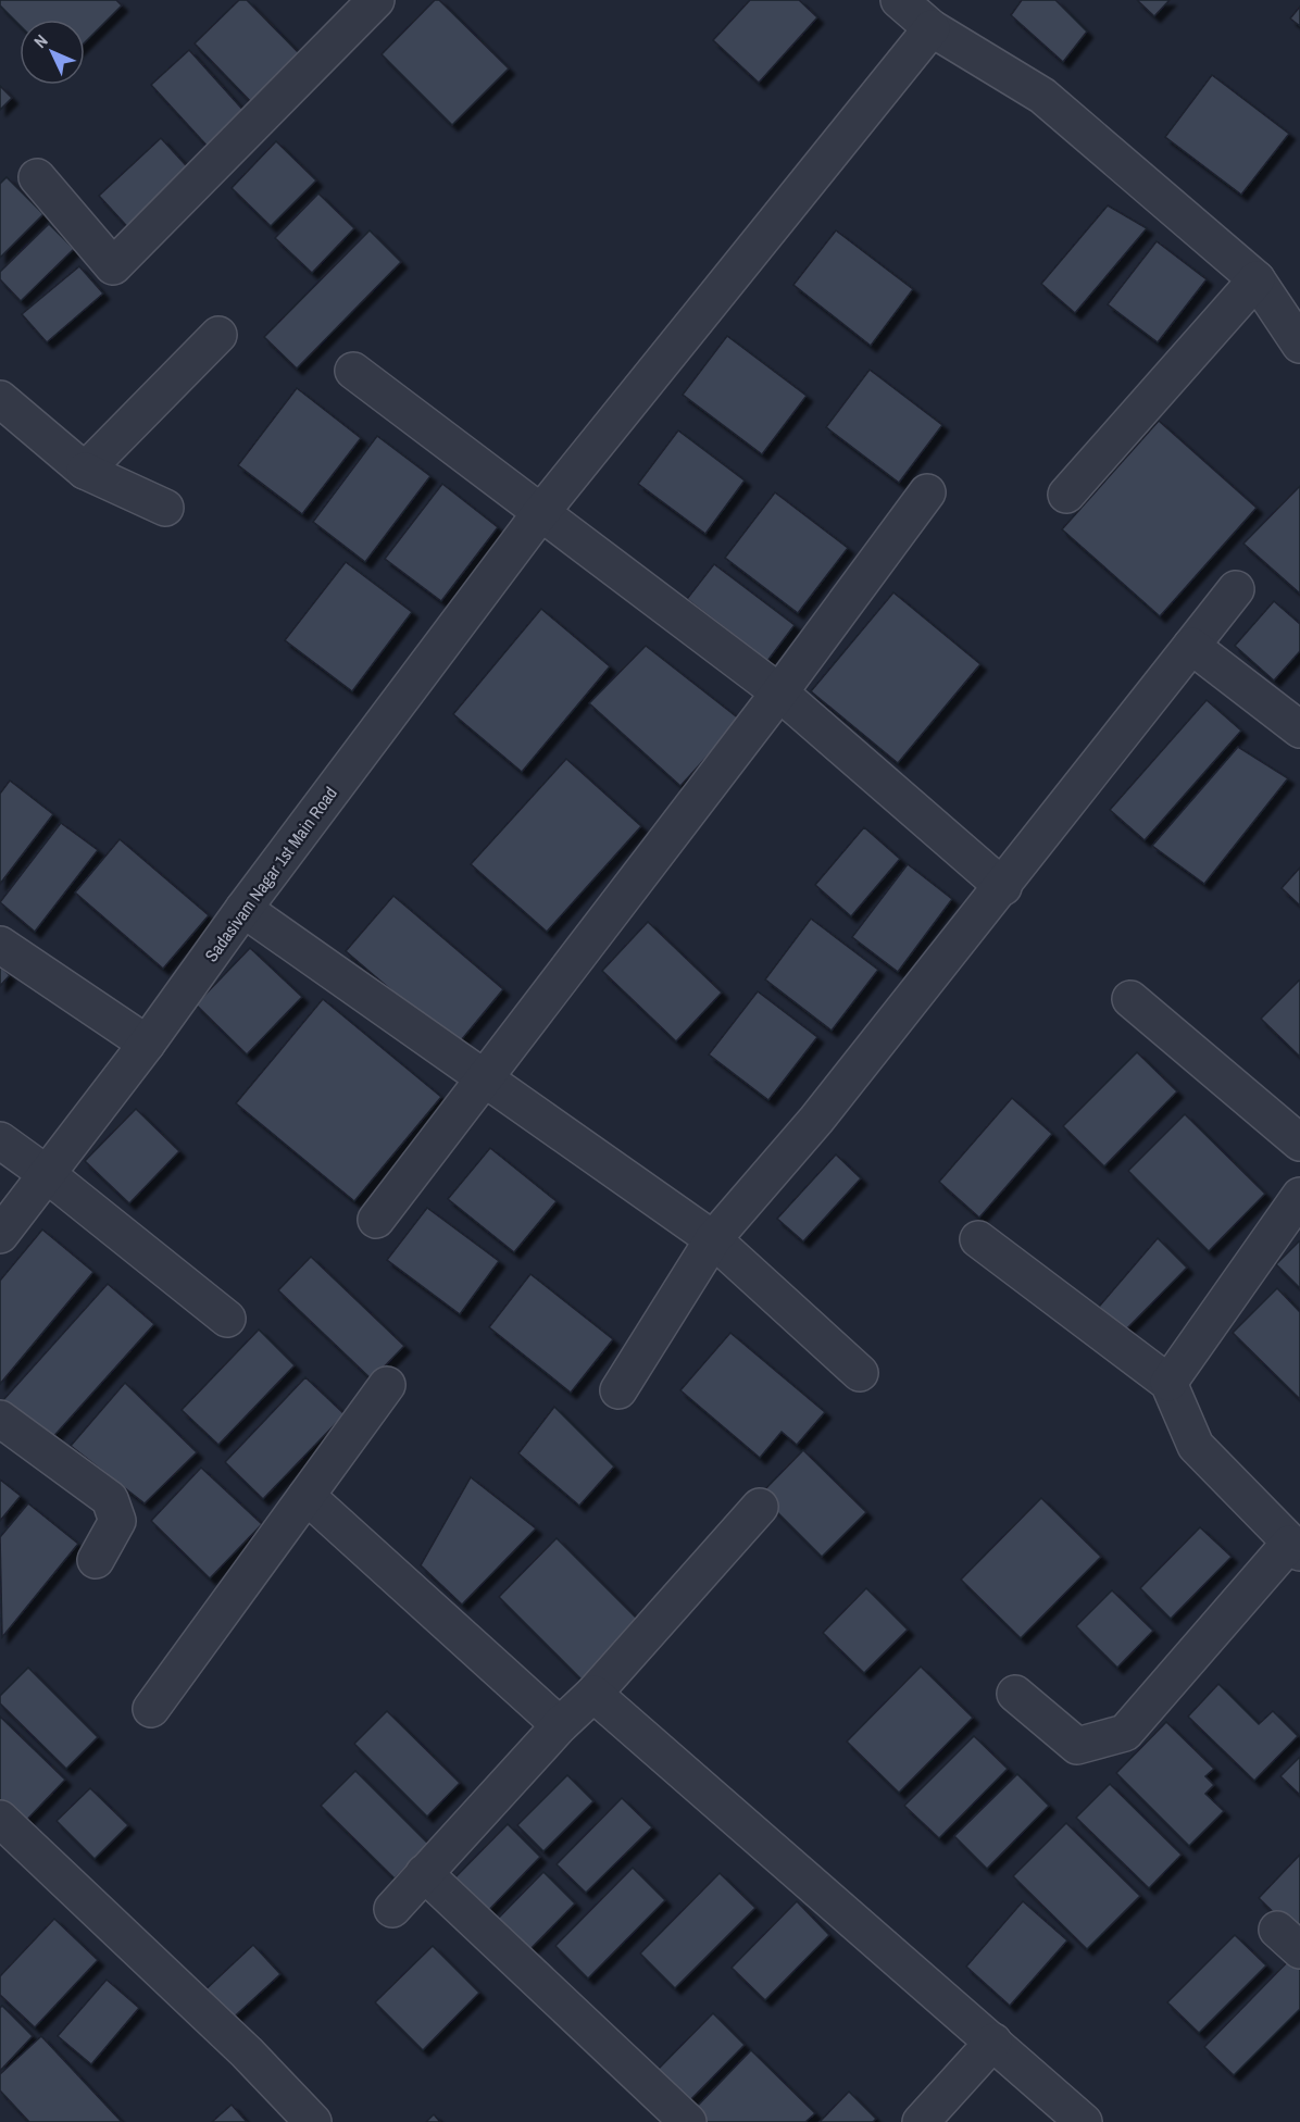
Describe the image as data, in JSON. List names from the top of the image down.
{
  "streets": {
    "street": ["Sadasivam Nagar 1st Main Road"]
  },
  "north": "top left"
}
